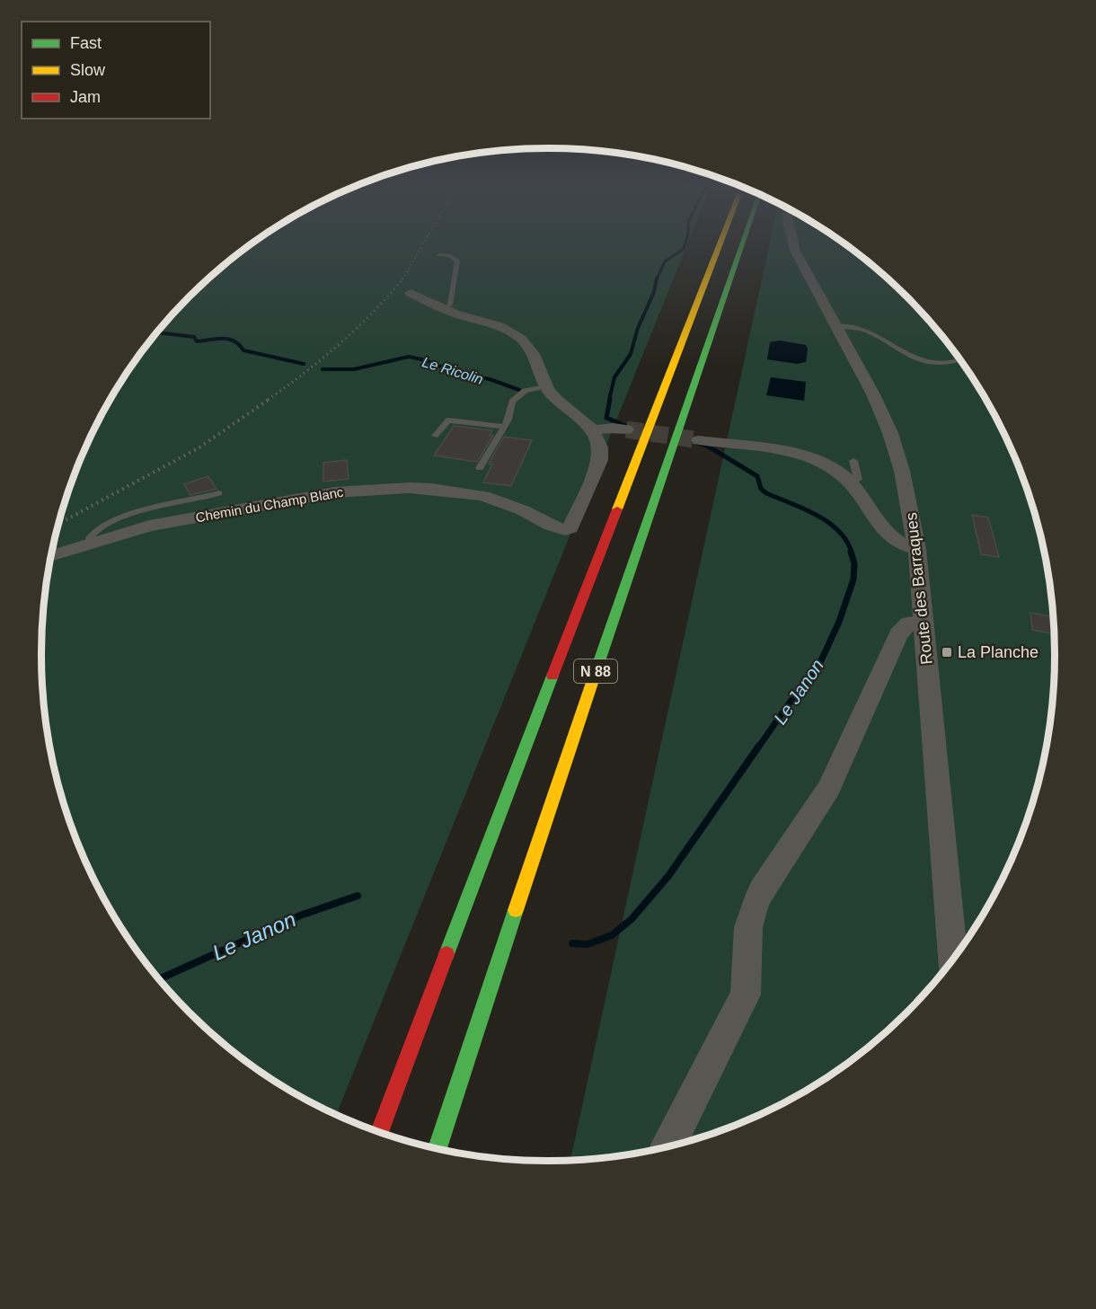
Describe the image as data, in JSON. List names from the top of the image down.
{
  "streets": {
    "highway": ["N 88"],
    "street": ["Chemin du Champ Blanc", "Route des Barraques"]
  },
  "water": ["Le Ricolin", "Le Janon"],
  "places": {
    "transit": ["La Planche"]
  },
  "legend": ["Fast", "Slow", "Jam"]
}
